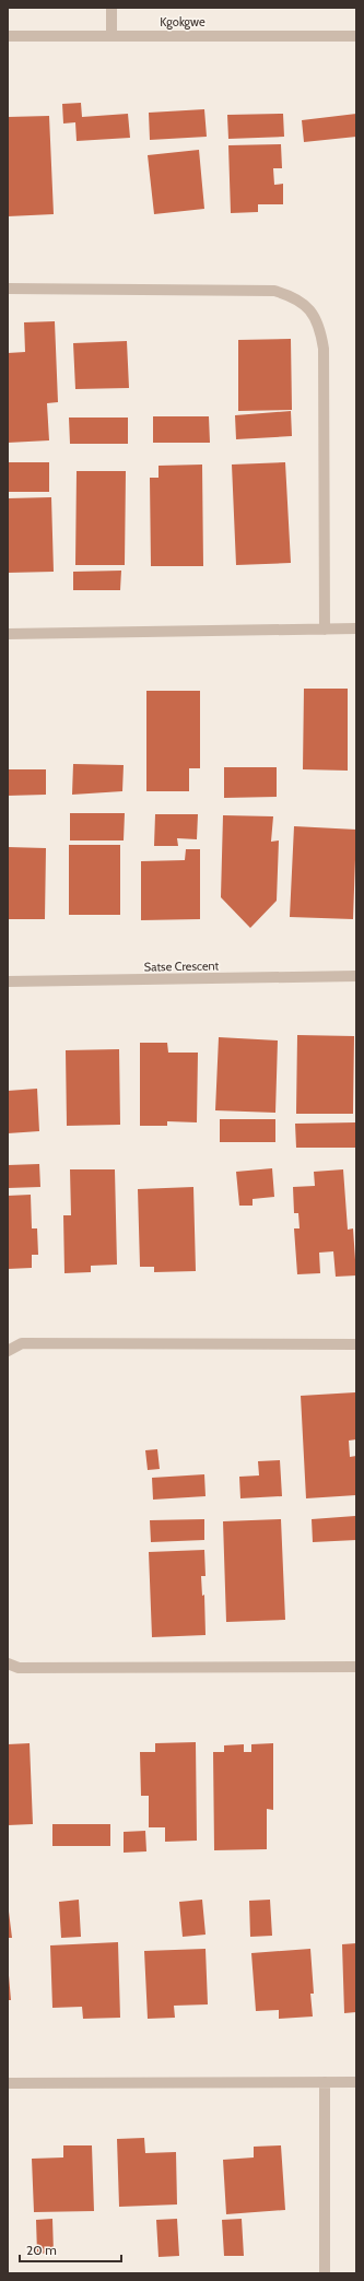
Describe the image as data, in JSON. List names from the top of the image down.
{
  "streets": {
    "street": ["Kgokgwe", "Satse Crescent"]
  },
  "scale_bar": "20 m"
}
